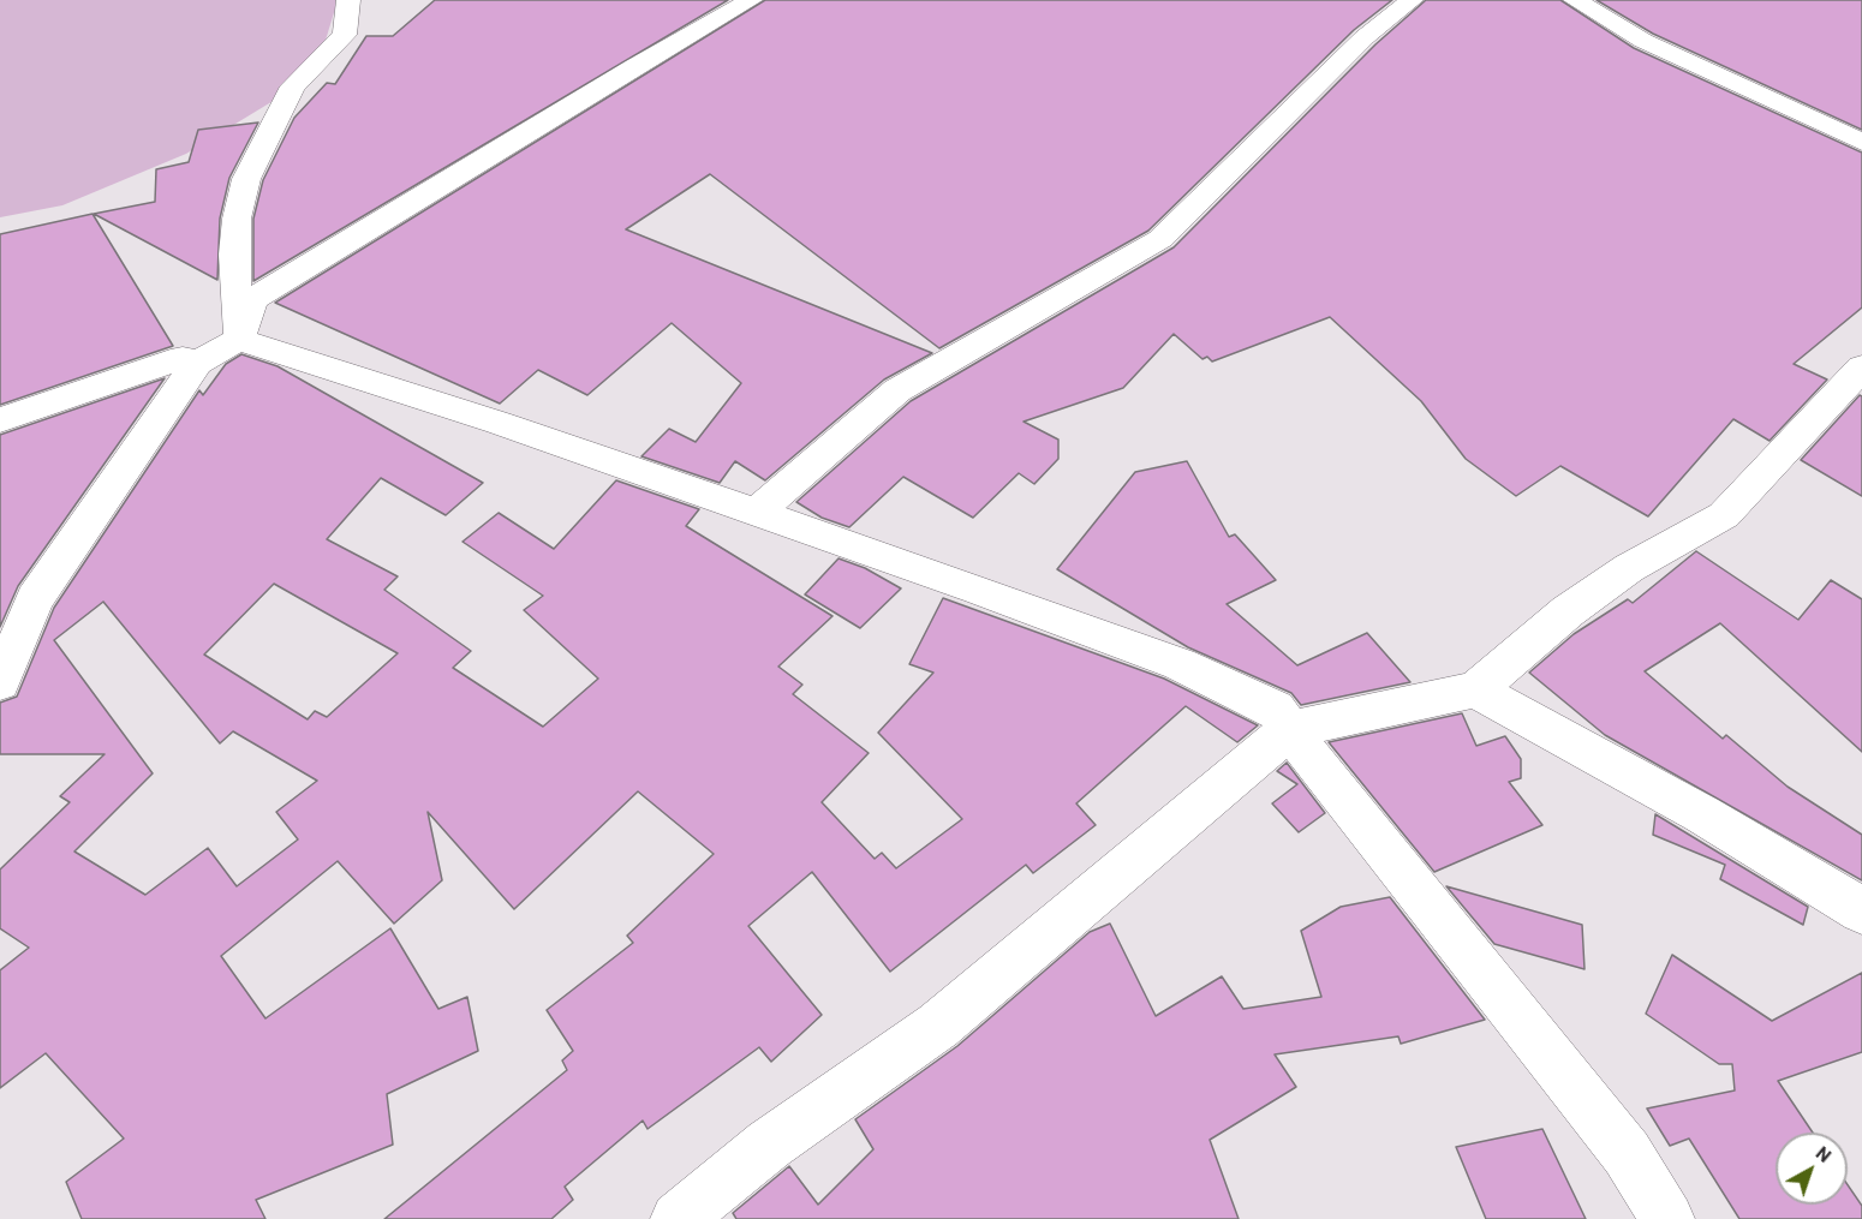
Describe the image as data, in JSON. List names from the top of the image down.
{
  "north": "top right"
}
